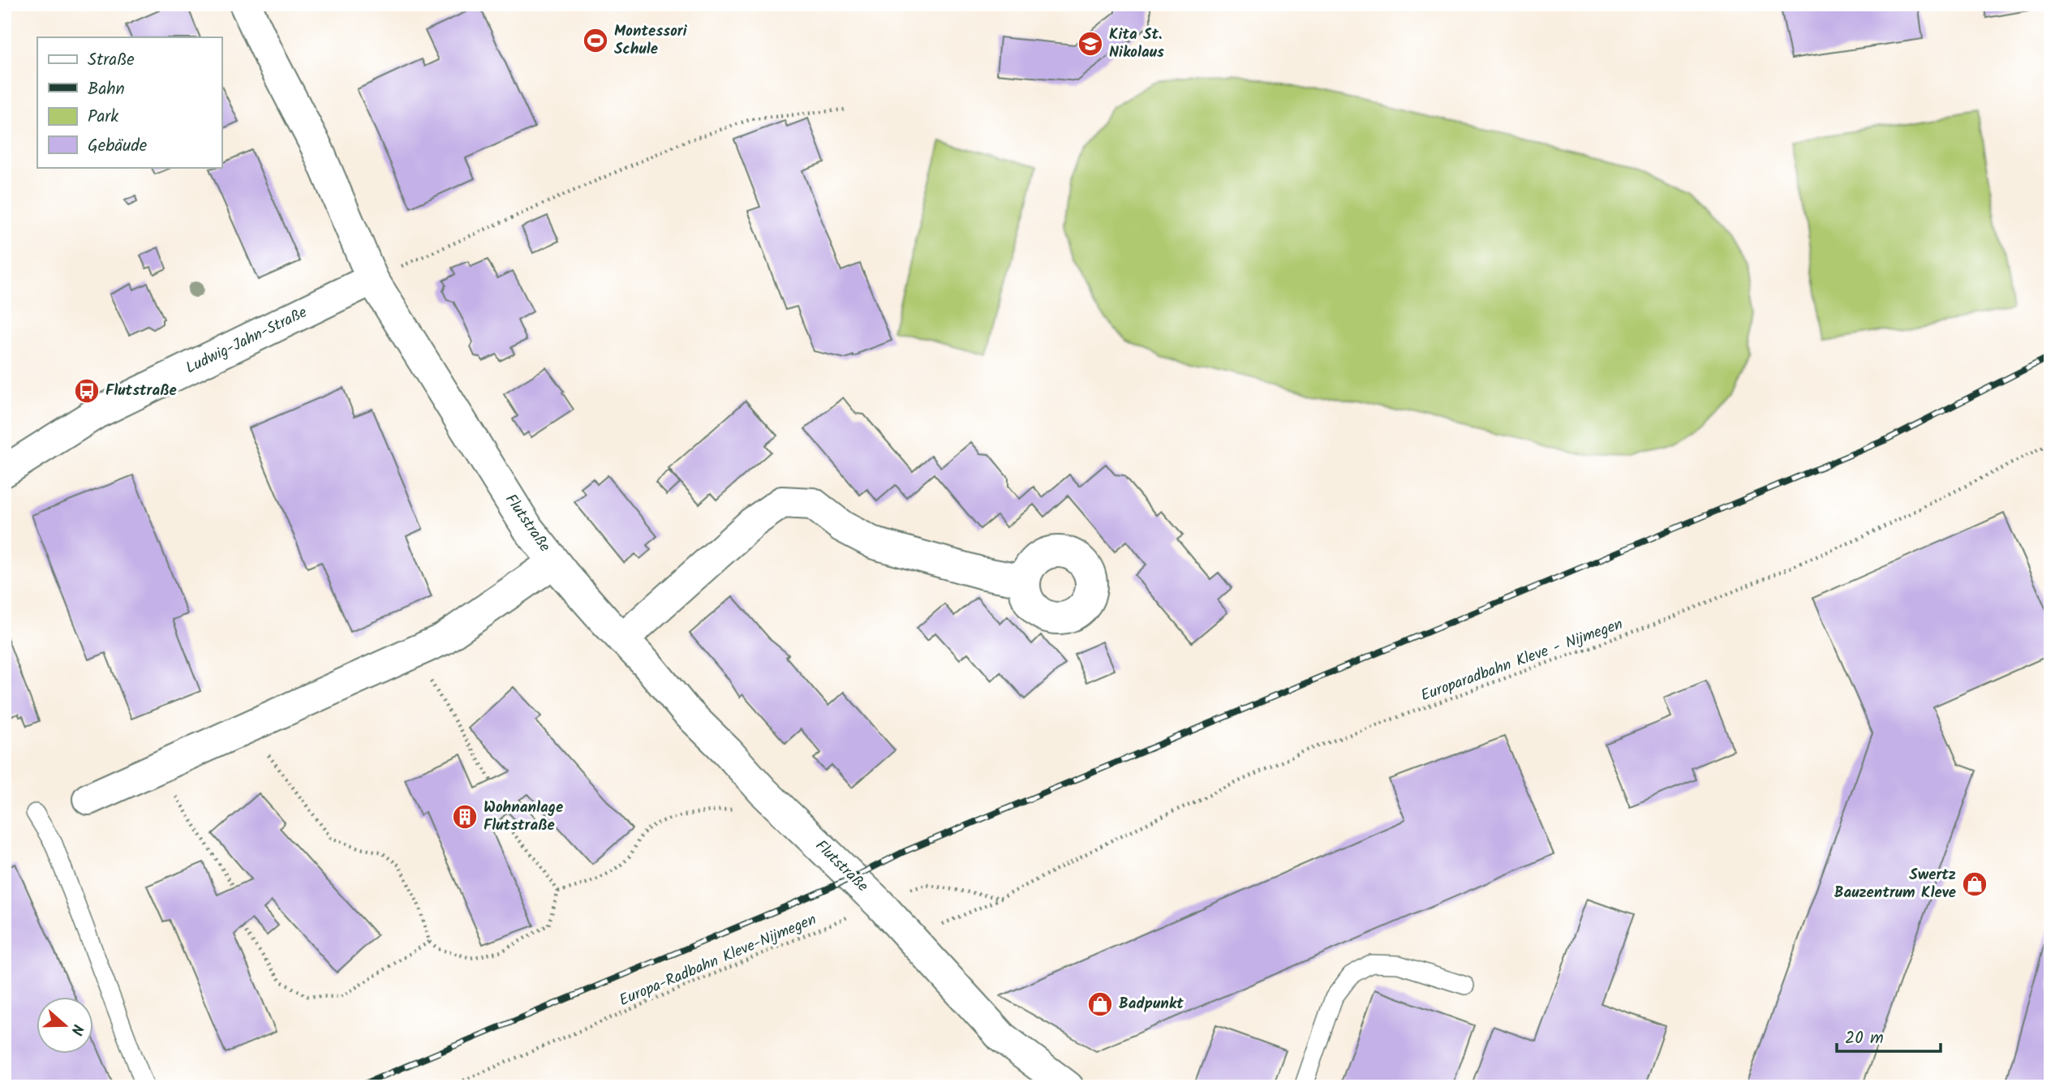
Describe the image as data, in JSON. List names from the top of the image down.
{
  "streets": {
    "street": ["Ludwig-Jahn-Straße", "Flutstraße"],
    "path": ["Europaradbahn Kleve - Nijmegen", "Europa-Radbahn Kleve-Nijmegen"]
  },
  "crossings": [
    ["Ludwig-Jahn-Straße", "Flutstraße"],
    ["Flutstraße", "Europaradbahn Kleve - Nijmegen"],
    ["Flutstraße", "Europa-Radbahn Kleve-Nijmegen"],
    ["Europaradbahn Kleve - Nijmegen", "Europa-Radbahn Kleve-Nijmegen"]
  ],
  "places": {
    "sports": ["Montessori Schule"],
    "school or university": ["Kita St. Nikolaus"],
    "bus stop": ["Flutstraße"],
    "building": ["Wohnanlage Flutstraße"],
    "shop": ["Swertz Bauzentrum Kleve", "Badpunkt"]
  },
  "legend": [
    "Straße",
    "Bahn",
    "Park",
    "Gebäude"
  ],
  "scale_bar": "20 m",
  "north": "right"
}
